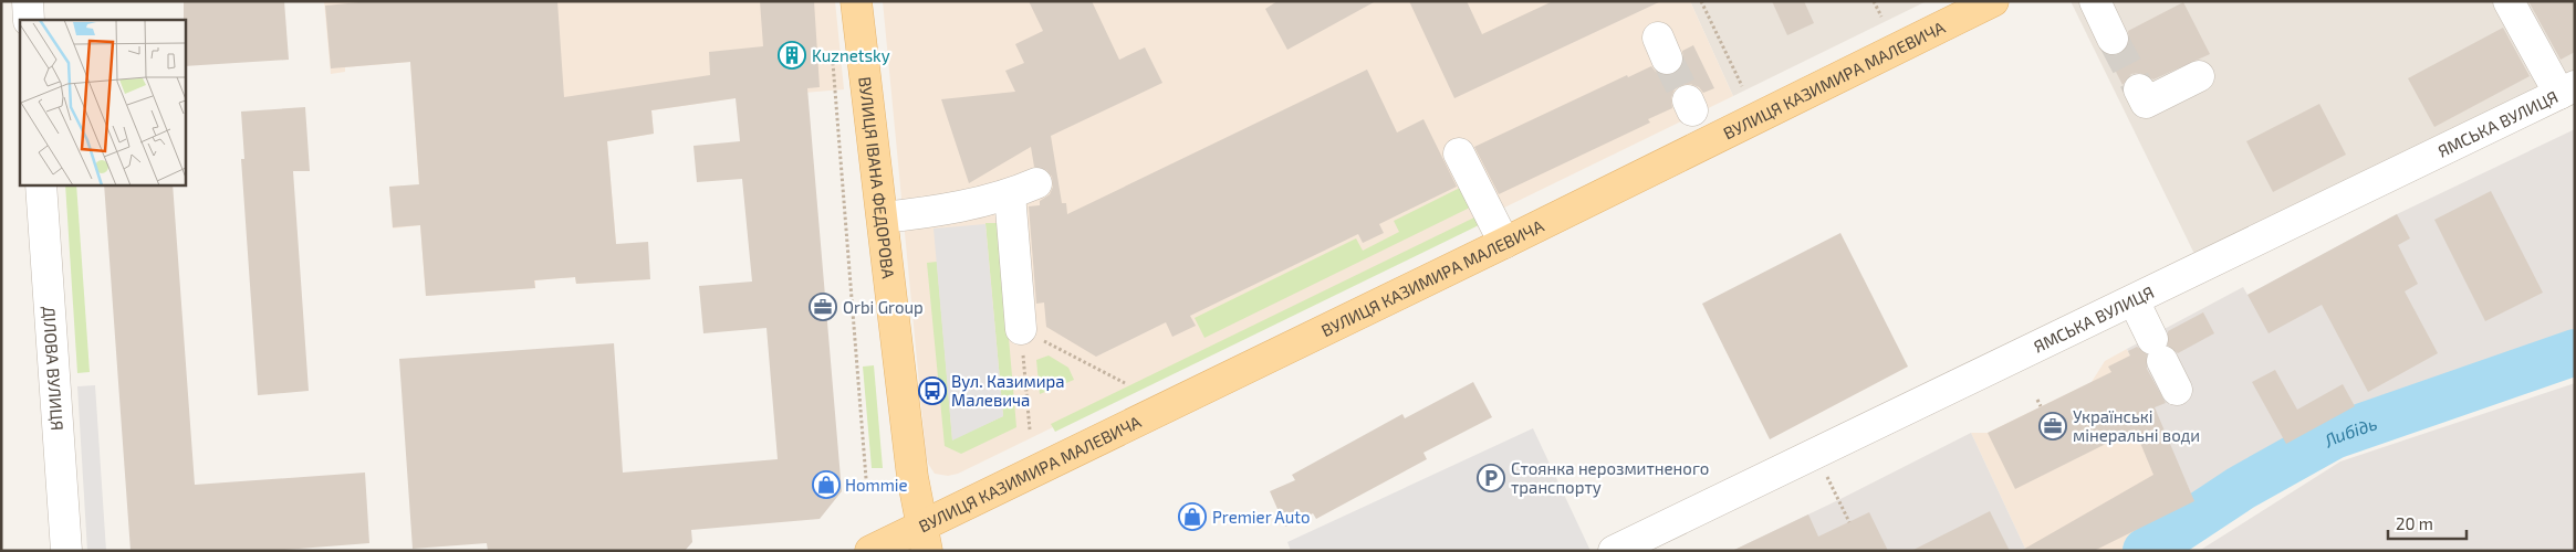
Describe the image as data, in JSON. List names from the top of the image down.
{
  "streets": {
    "main road": ["ВУЛИЦЯ КАЗИМИРА МАЛЕВИЧА", "ВУЛИЦЯ ІВАНА ФЕДОРОВА"],
    "street": ["ЯМСЬКА ВУЛИЦЯ", "ДІЛОВА ВУЛИЦЯ"]
  },
  "crossings": [
    ["ВУЛИЦЯ КАЗИМИРА МАЛЕВИЧА", "ВУЛИЦЯ ІВАНА ФЕДОРОВА"]
  ],
  "water": ["Либідь"],
  "places": {
    "building": ["Kuznetsky"],
    "office": ["Orbi Group", "Українські мінеральні води"],
    "bus stop": ["Вул. Казимира Малевича"],
    "parking": ["Стоянка нерозмитненого транспорту"],
    "shop": ["Hommie", "Premier Auto"]
  },
  "scale_bar": "20 m"
}
